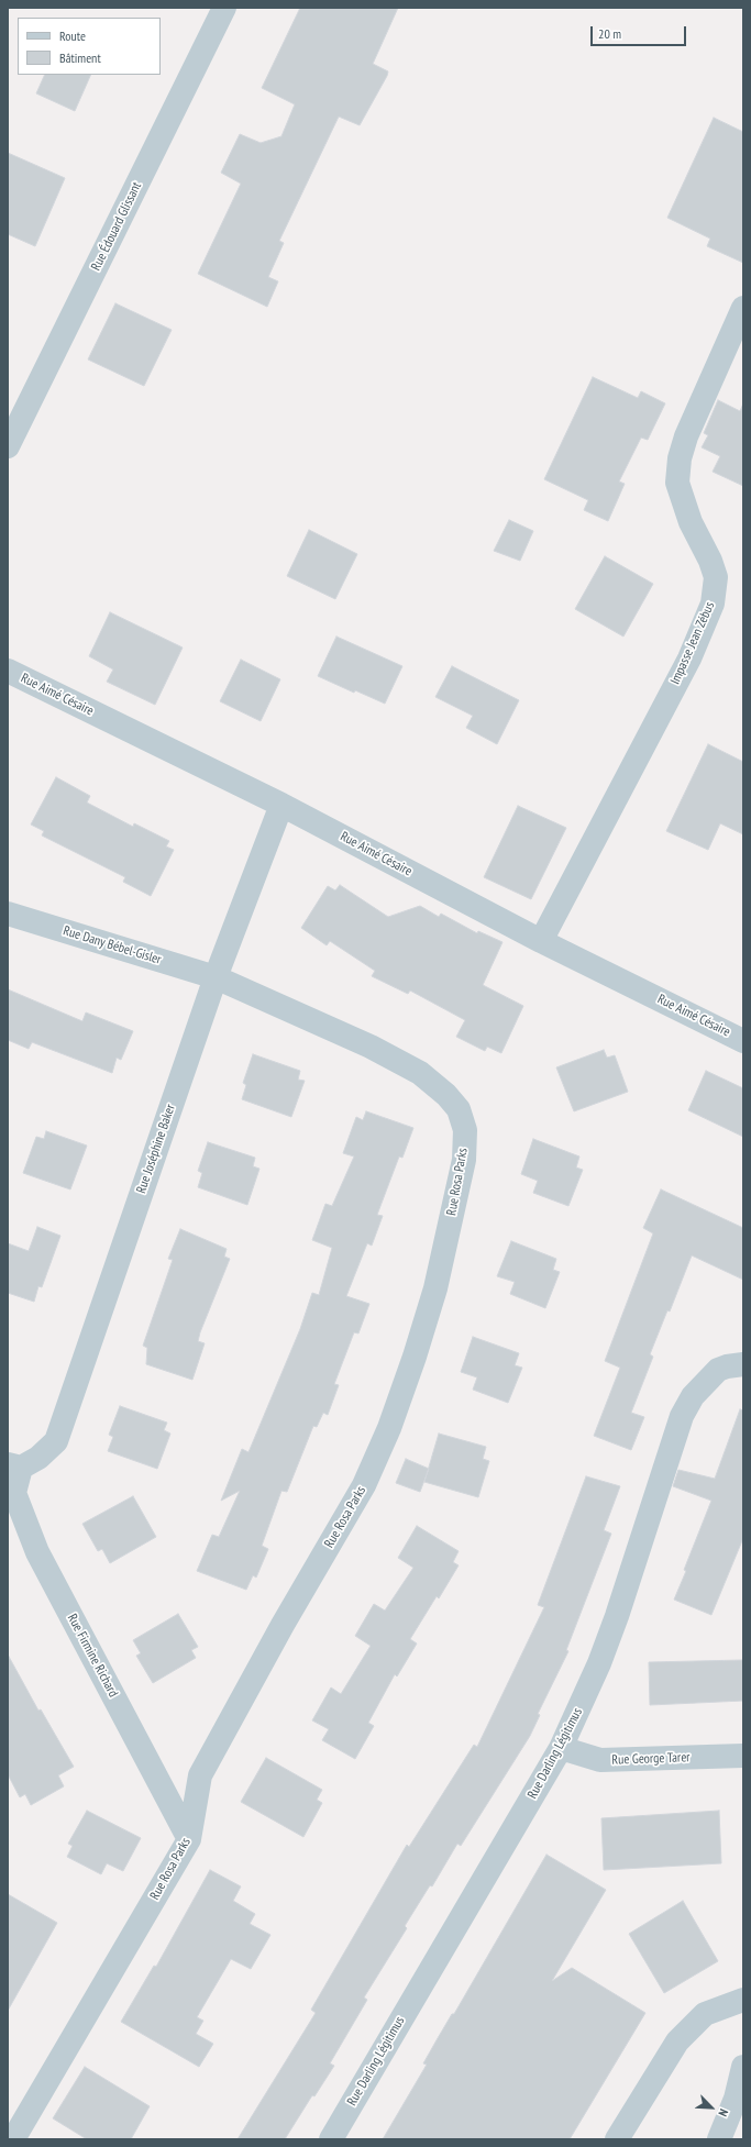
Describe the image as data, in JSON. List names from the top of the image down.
{
  "streets": {
    "street": [
      "Rue Édouard Glissant",
      "Impasse Jean Zébus",
      "Rue Aimé Césaire",
      "Rue Dany Bébel-Gisler",
      "Rue Joséphine Baker",
      "Rue Rosa Parks",
      "Rue Firmine Richard",
      "Rue Darling Légitimus",
      "Rue George Tarer"
    ]
  },
  "crossings": [
    ["Impasse Jean Zébus", "Rue Aimé Césaire"],
    ["Rue Aimé Césaire", "Rue Joséphine Baker"],
    ["Rue Dany Bébel-Gisler", "Rue Joséphine Baker"],
    ["Rue Dany Bébel-Gisler", "Rue Rosa Parks"],
    ["Rue Joséphine Baker", "Rue Rosa Parks"],
    ["Rue Joséphine Baker", "Rue Firmine Richard"],
    ["Rue Rosa Parks", "Rue Firmine Richard"],
    ["Rue Darling Légitimus", "Rue George Tarer"]
  ],
  "legend": ["Route", "Bâtiment"],
  "scale_bar": "20 m",
  "north": "bottom right"
}
